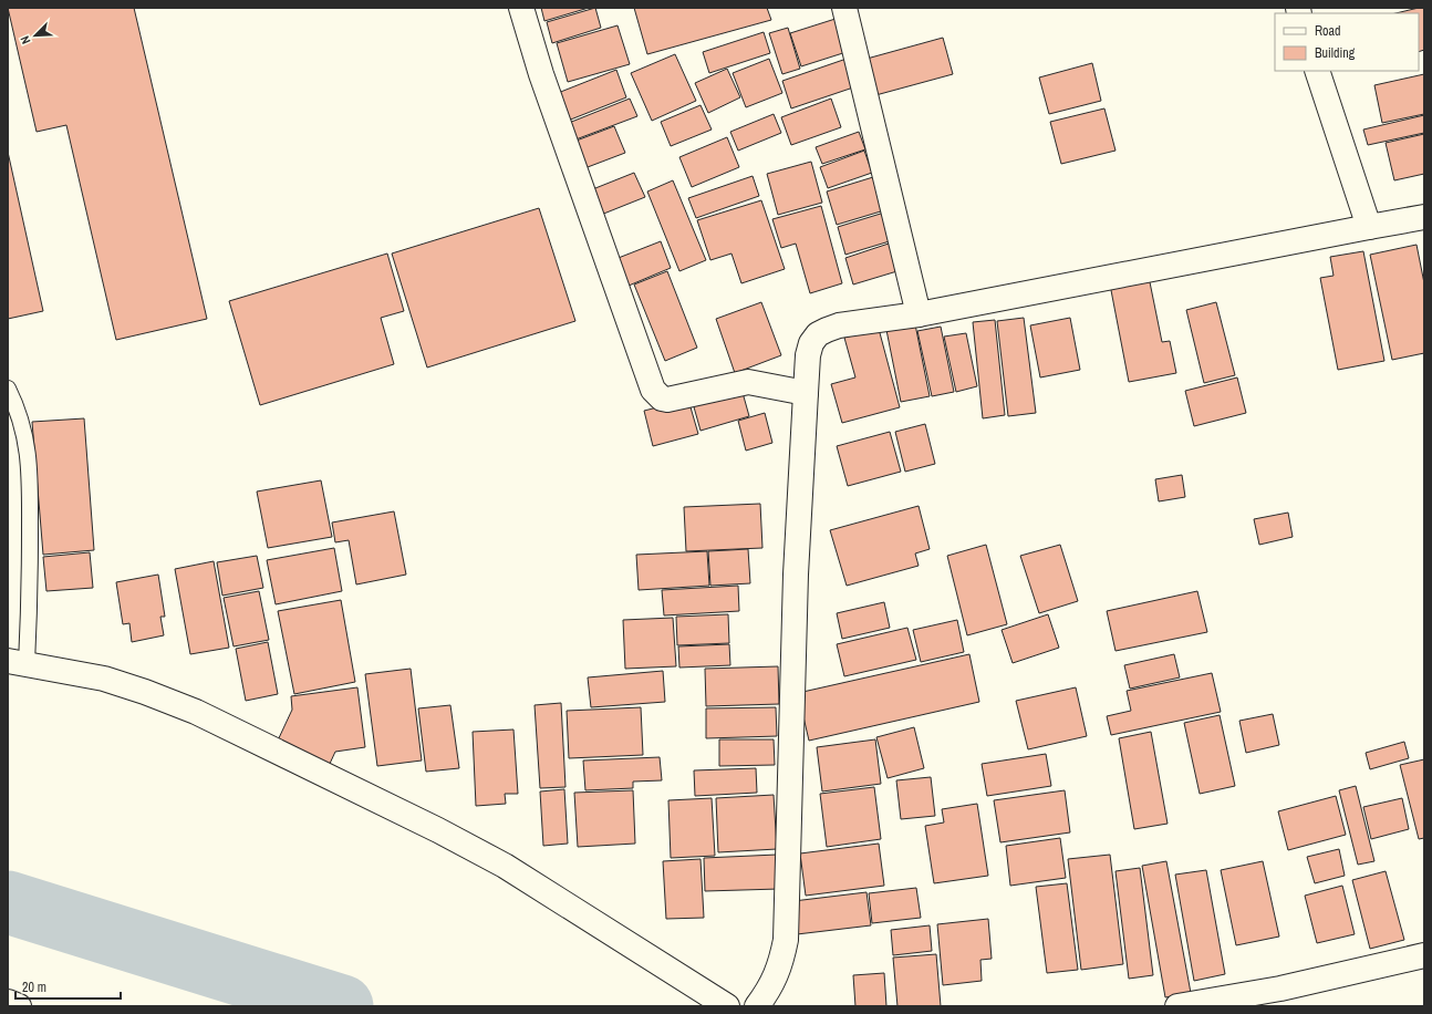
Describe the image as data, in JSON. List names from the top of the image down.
{
  "legend": ["Road", "Building"],
  "scale_bar": "20 m",
  "north": "bottom left"
}
